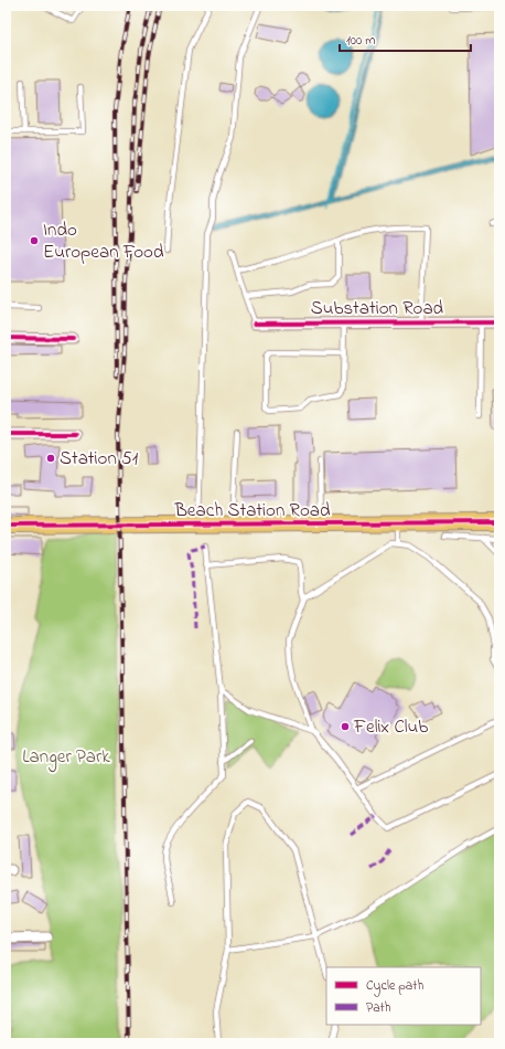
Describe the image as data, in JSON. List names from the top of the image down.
{
  "streets": {
    "main road": ["Beach Station Road"],
    "street": ["Substation Road"]
  },
  "parks": ["Langer Park"],
  "places": ["Indo European Food", "Station 51", "Felix Club"],
  "legend": ["Cycle path", "Path"],
  "scale_bar": "100 m"
}
